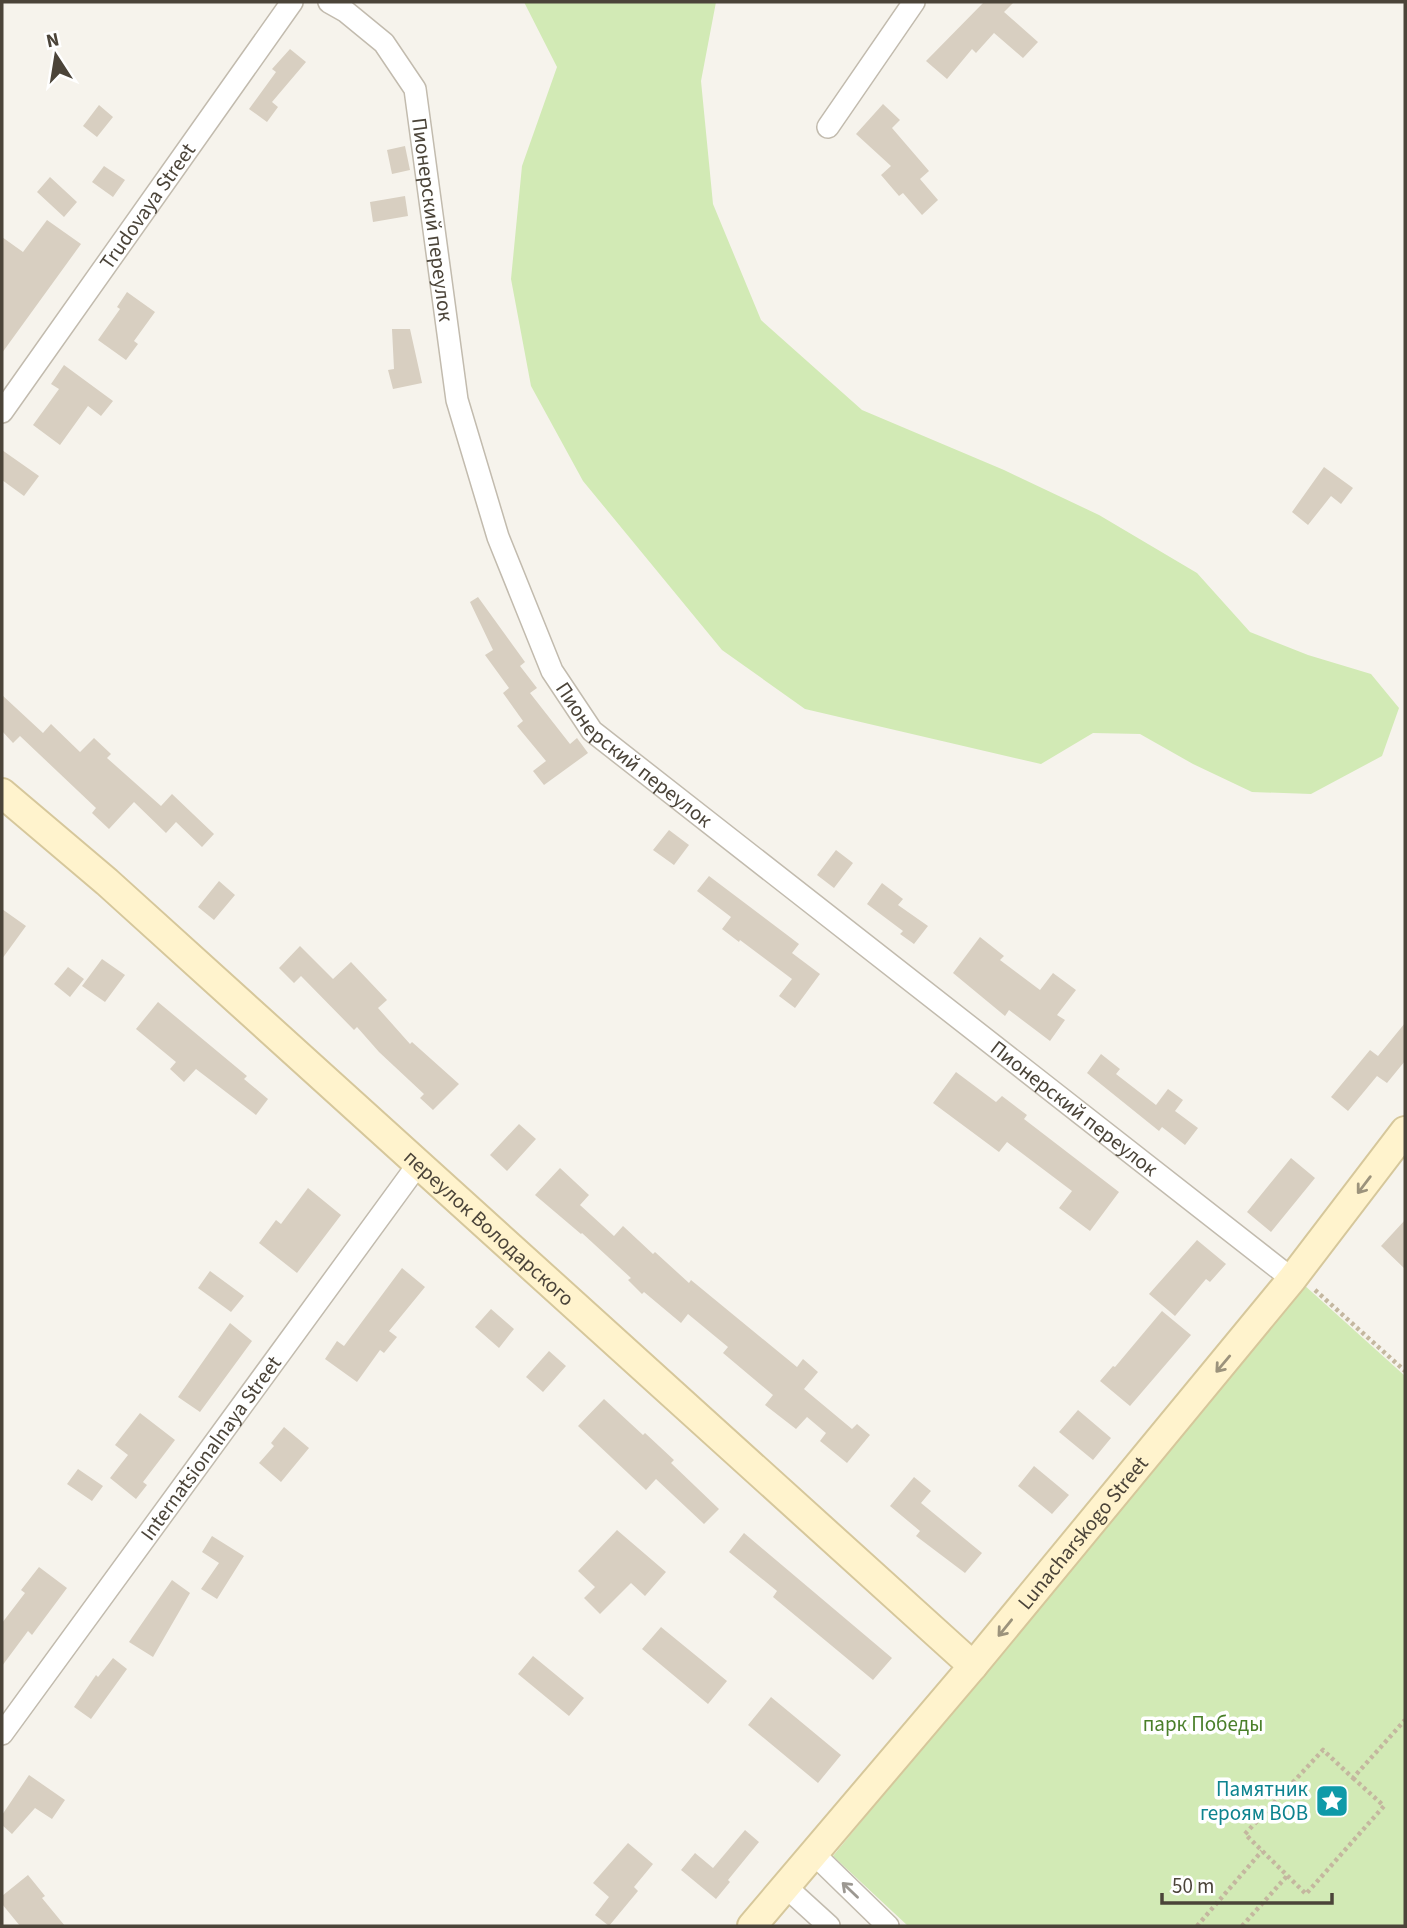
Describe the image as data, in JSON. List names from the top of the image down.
{
  "streets": {
    "street": [
      "Trudovaya Street",
      "Пионерский переулок",
      "переулок Володарского",
      "Internatsionalnaya Street",
      "Lunacharskogo Street"
    ]
  },
  "crossings": [
    ["Пионерский переулок", "Lunacharskogo Street"],
    ["переулок Володарского", "Internatsionalnaya Street"],
    ["переулок Володарского", "Lunacharskogo Street"]
  ],
  "one_way": ["Lunacharskogo Street"],
  "parks": ["парк Победы"],
  "places": {
    "place": ["Памятник героям ВОВ"]
  },
  "scale_bar": "50 m",
  "north": "top"
}
